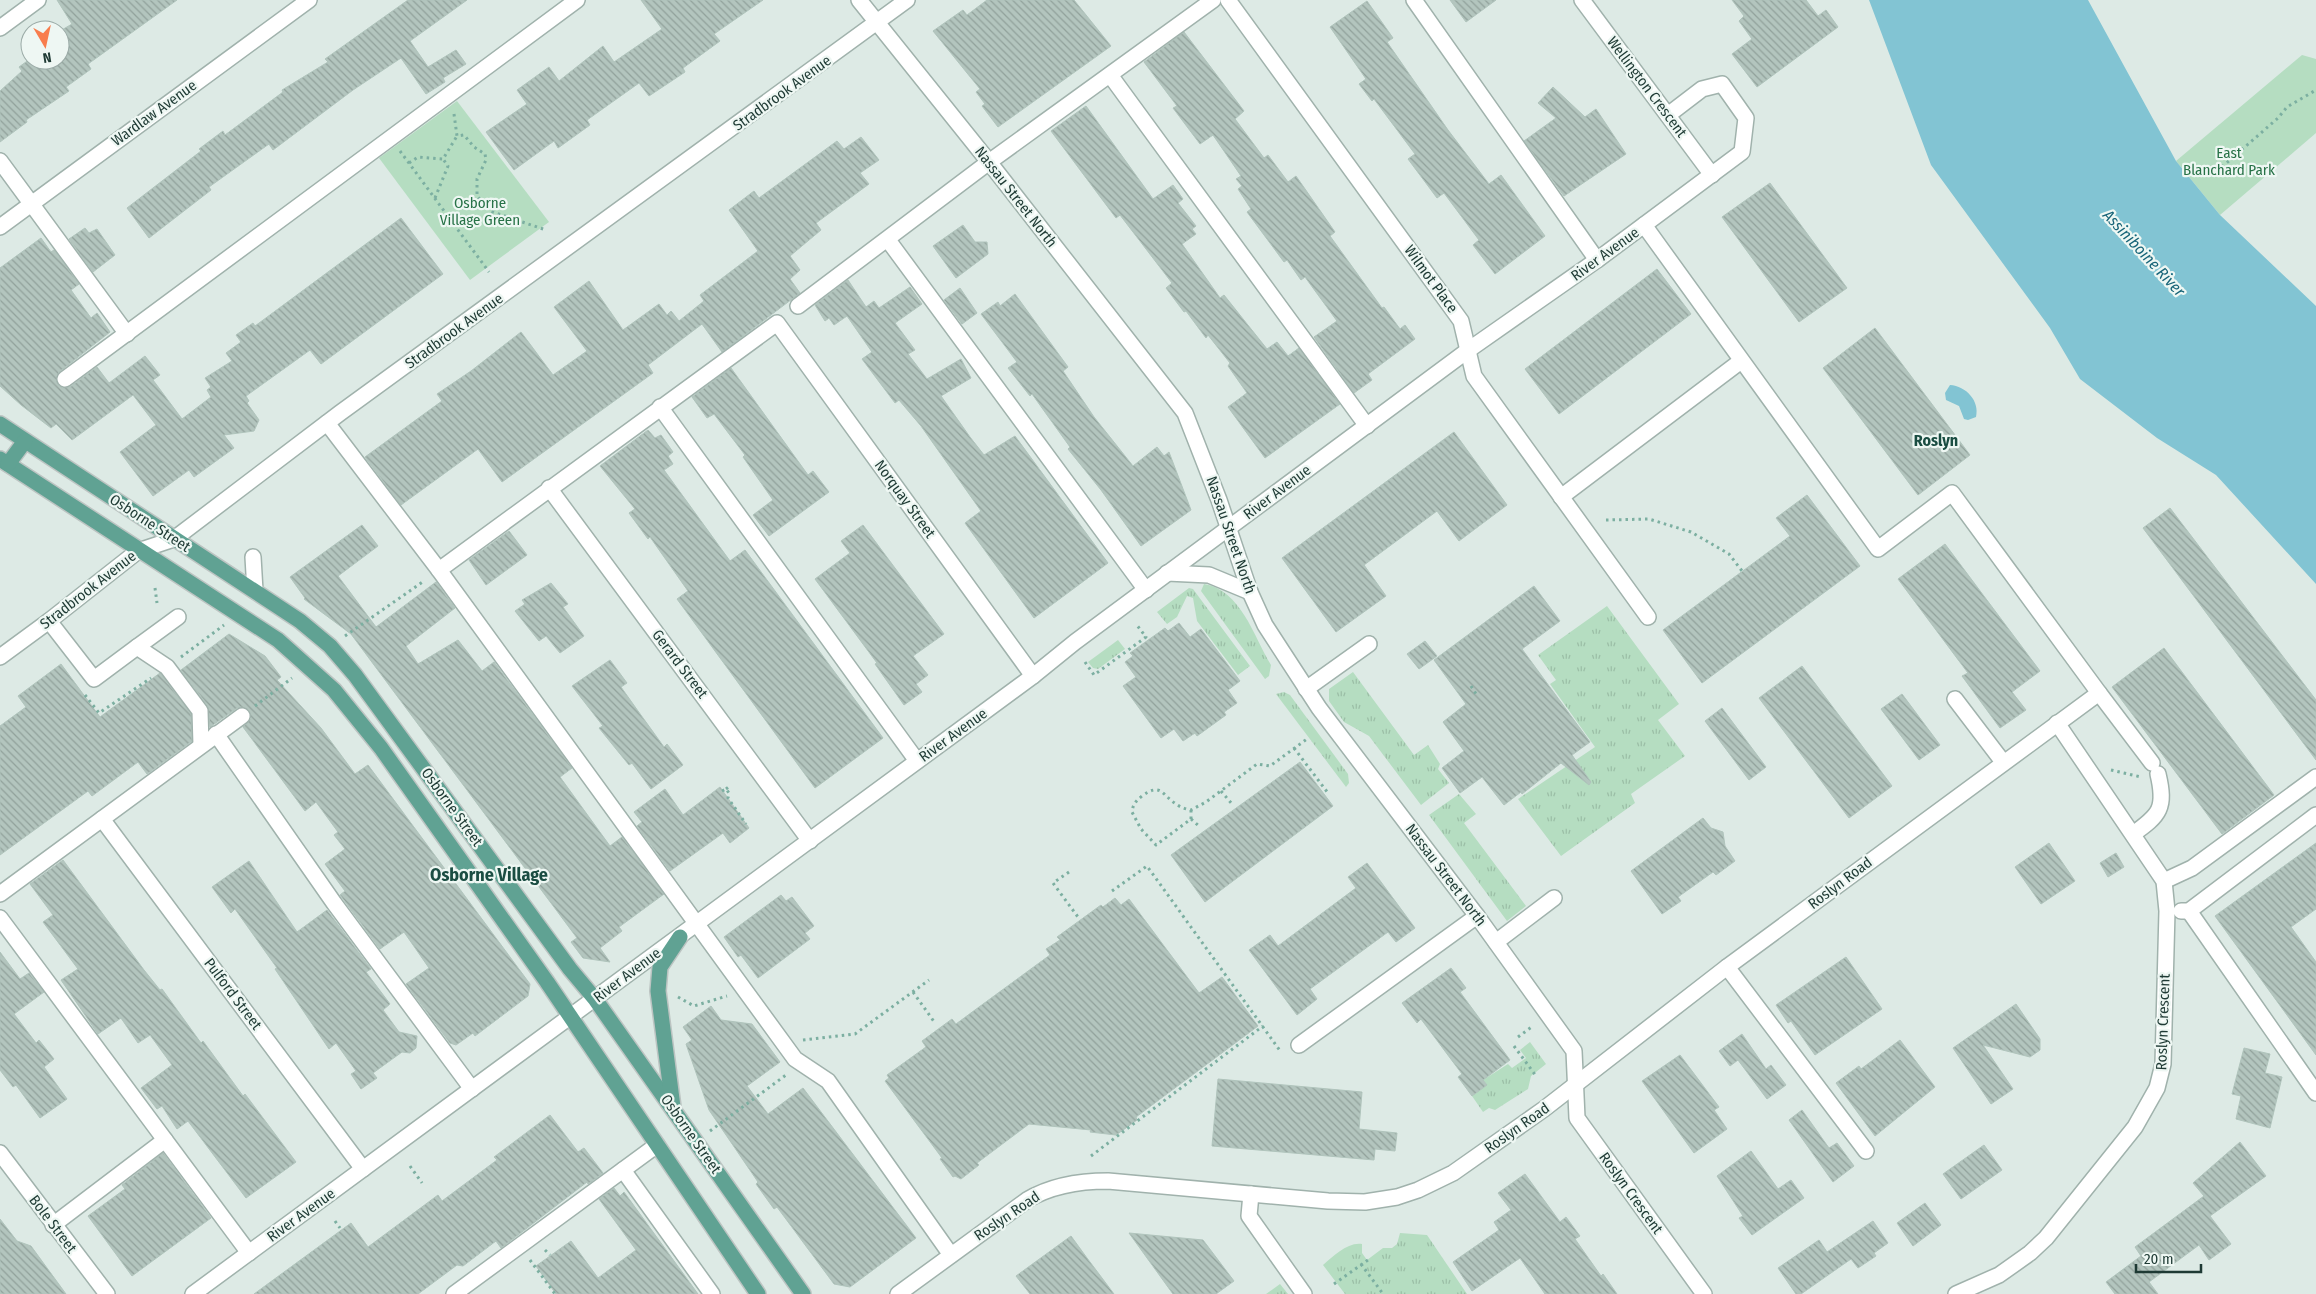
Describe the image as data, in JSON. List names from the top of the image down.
{
  "streets": {
    "main road": ["Osborne Street"],
    "street": [
      "Wellington Crescent",
      "Stradbrook Avenue",
      "Wardlaw Avenue",
      "Nassau Street North",
      "River Avenue",
      "Wilmot Place",
      "Norquay Street",
      "Gerard Street",
      "Roslyn Road",
      "Pulford Street",
      "Roslyn Crescent",
      "Bole Street"
    ]
  },
  "crossings": [
    ["Wellington Crescent", "River Avenue"],
    ["Stradbrook Avenue", "Nassau Street North"],
    ["Stradbrook Avenue", "Osborne Street"],
    ["Nassau Street North", "River Avenue"],
    ["Nassau Street North", "Roslyn Road"],
    ["Nassau Street North", "Roslyn Crescent"],
    ["River Avenue", "Wilmot Place"],
    ["River Avenue", "Norquay Street"],
    ["River Avenue", "Osborne Street"],
    ["River Avenue", "Gerard Street"],
    ["River Avenue", "Pulford Street"],
    ["Roslyn Road", "Roslyn Crescent"]
  ],
  "districts": ["Roslyn", "Osborne Village"],
  "water": ["Assiniboine River"],
  "parks": ["East Blanchard Park", "Osborne Village Green"],
  "scale_bar": "20 m",
  "north": "bottom"
}
